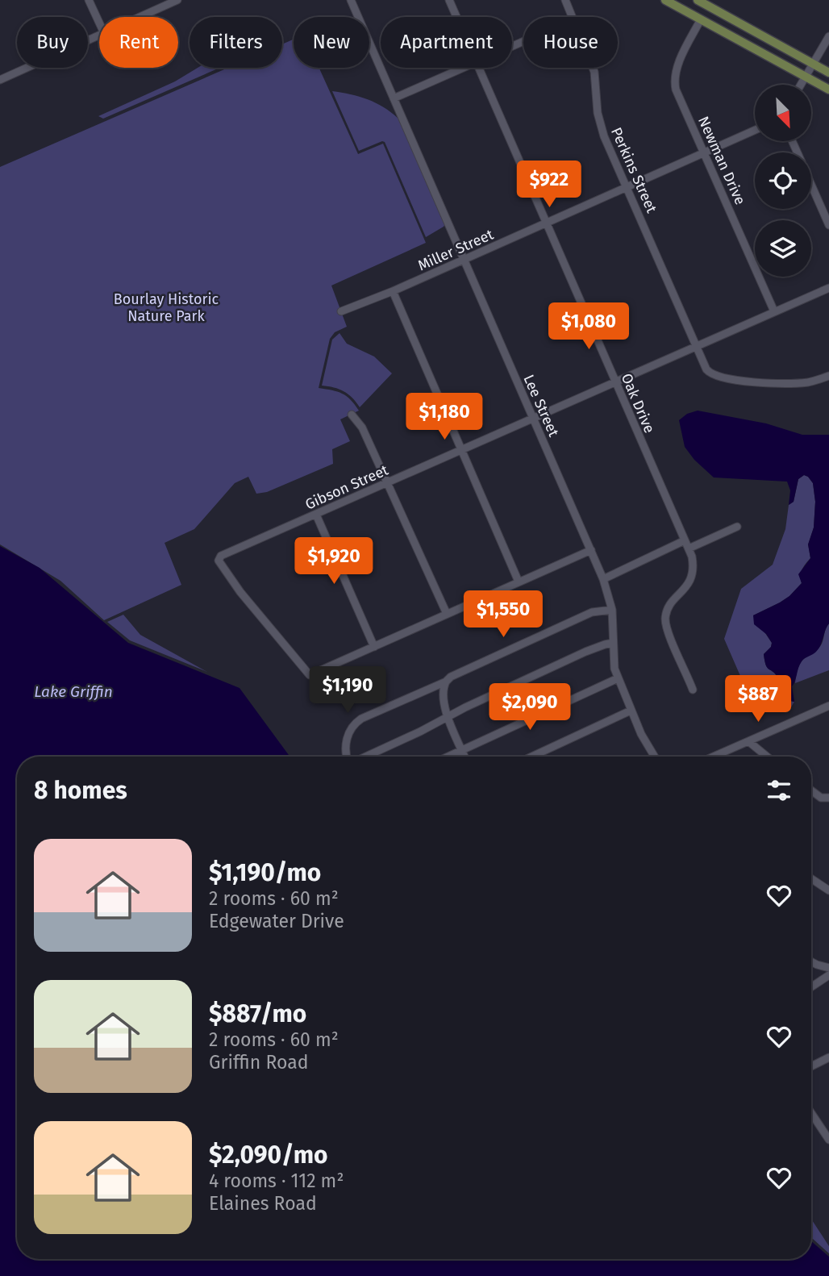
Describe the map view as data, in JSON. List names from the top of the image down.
{
  "streets": {
    "street": [
      "Newman Drive",
      "Perkins Street",
      "Miller Street",
      "Oak Drive",
      "Lee Street",
      "Gibson Street"
    ]
  },
  "crossings": [
    ["Newman Drive", "Miller Street"],
    ["Newman Drive", "Gibson Street"],
    ["Perkins Street", "Miller Street"],
    ["Perkins Street", "Gibson Street"],
    ["Miller Street", "Oak Drive"],
    ["Miller Street", "Lee Street"],
    ["Oak Drive", "Gibson Street"],
    ["Lee Street", "Gibson Street"]
  ],
  "water": ["Lake Griffin"],
  "parks": ["Bourlay Historic Nature Park"],
  "north": "bottom right",
  "page": {
    "chip": [
      "Buy",
      "Rent",
      "Filters",
      "New",
      "Apartment",
      "House"
    ],
    "price": [
      "$922",
      "$1,080",
      "$1,180",
      "$1,920",
      "$1,550",
      "$1,190",
      "$887",
      "$2,090"
    ],
    "heading": "8 homes",
    "list": [
      {
        "name": "$1,190/mo",
        "note": "2 rooms · 60 m² · Edgewater Drive"
      },
      {
        "name": "$887/mo",
        "note": "2 rooms · 60 m² · Griffin Road"
      },
      {
        "name": "$2,090/mo",
        "note": "4 rooms · 112 m² · Elaines Road"
      }
    ]
  }
}
